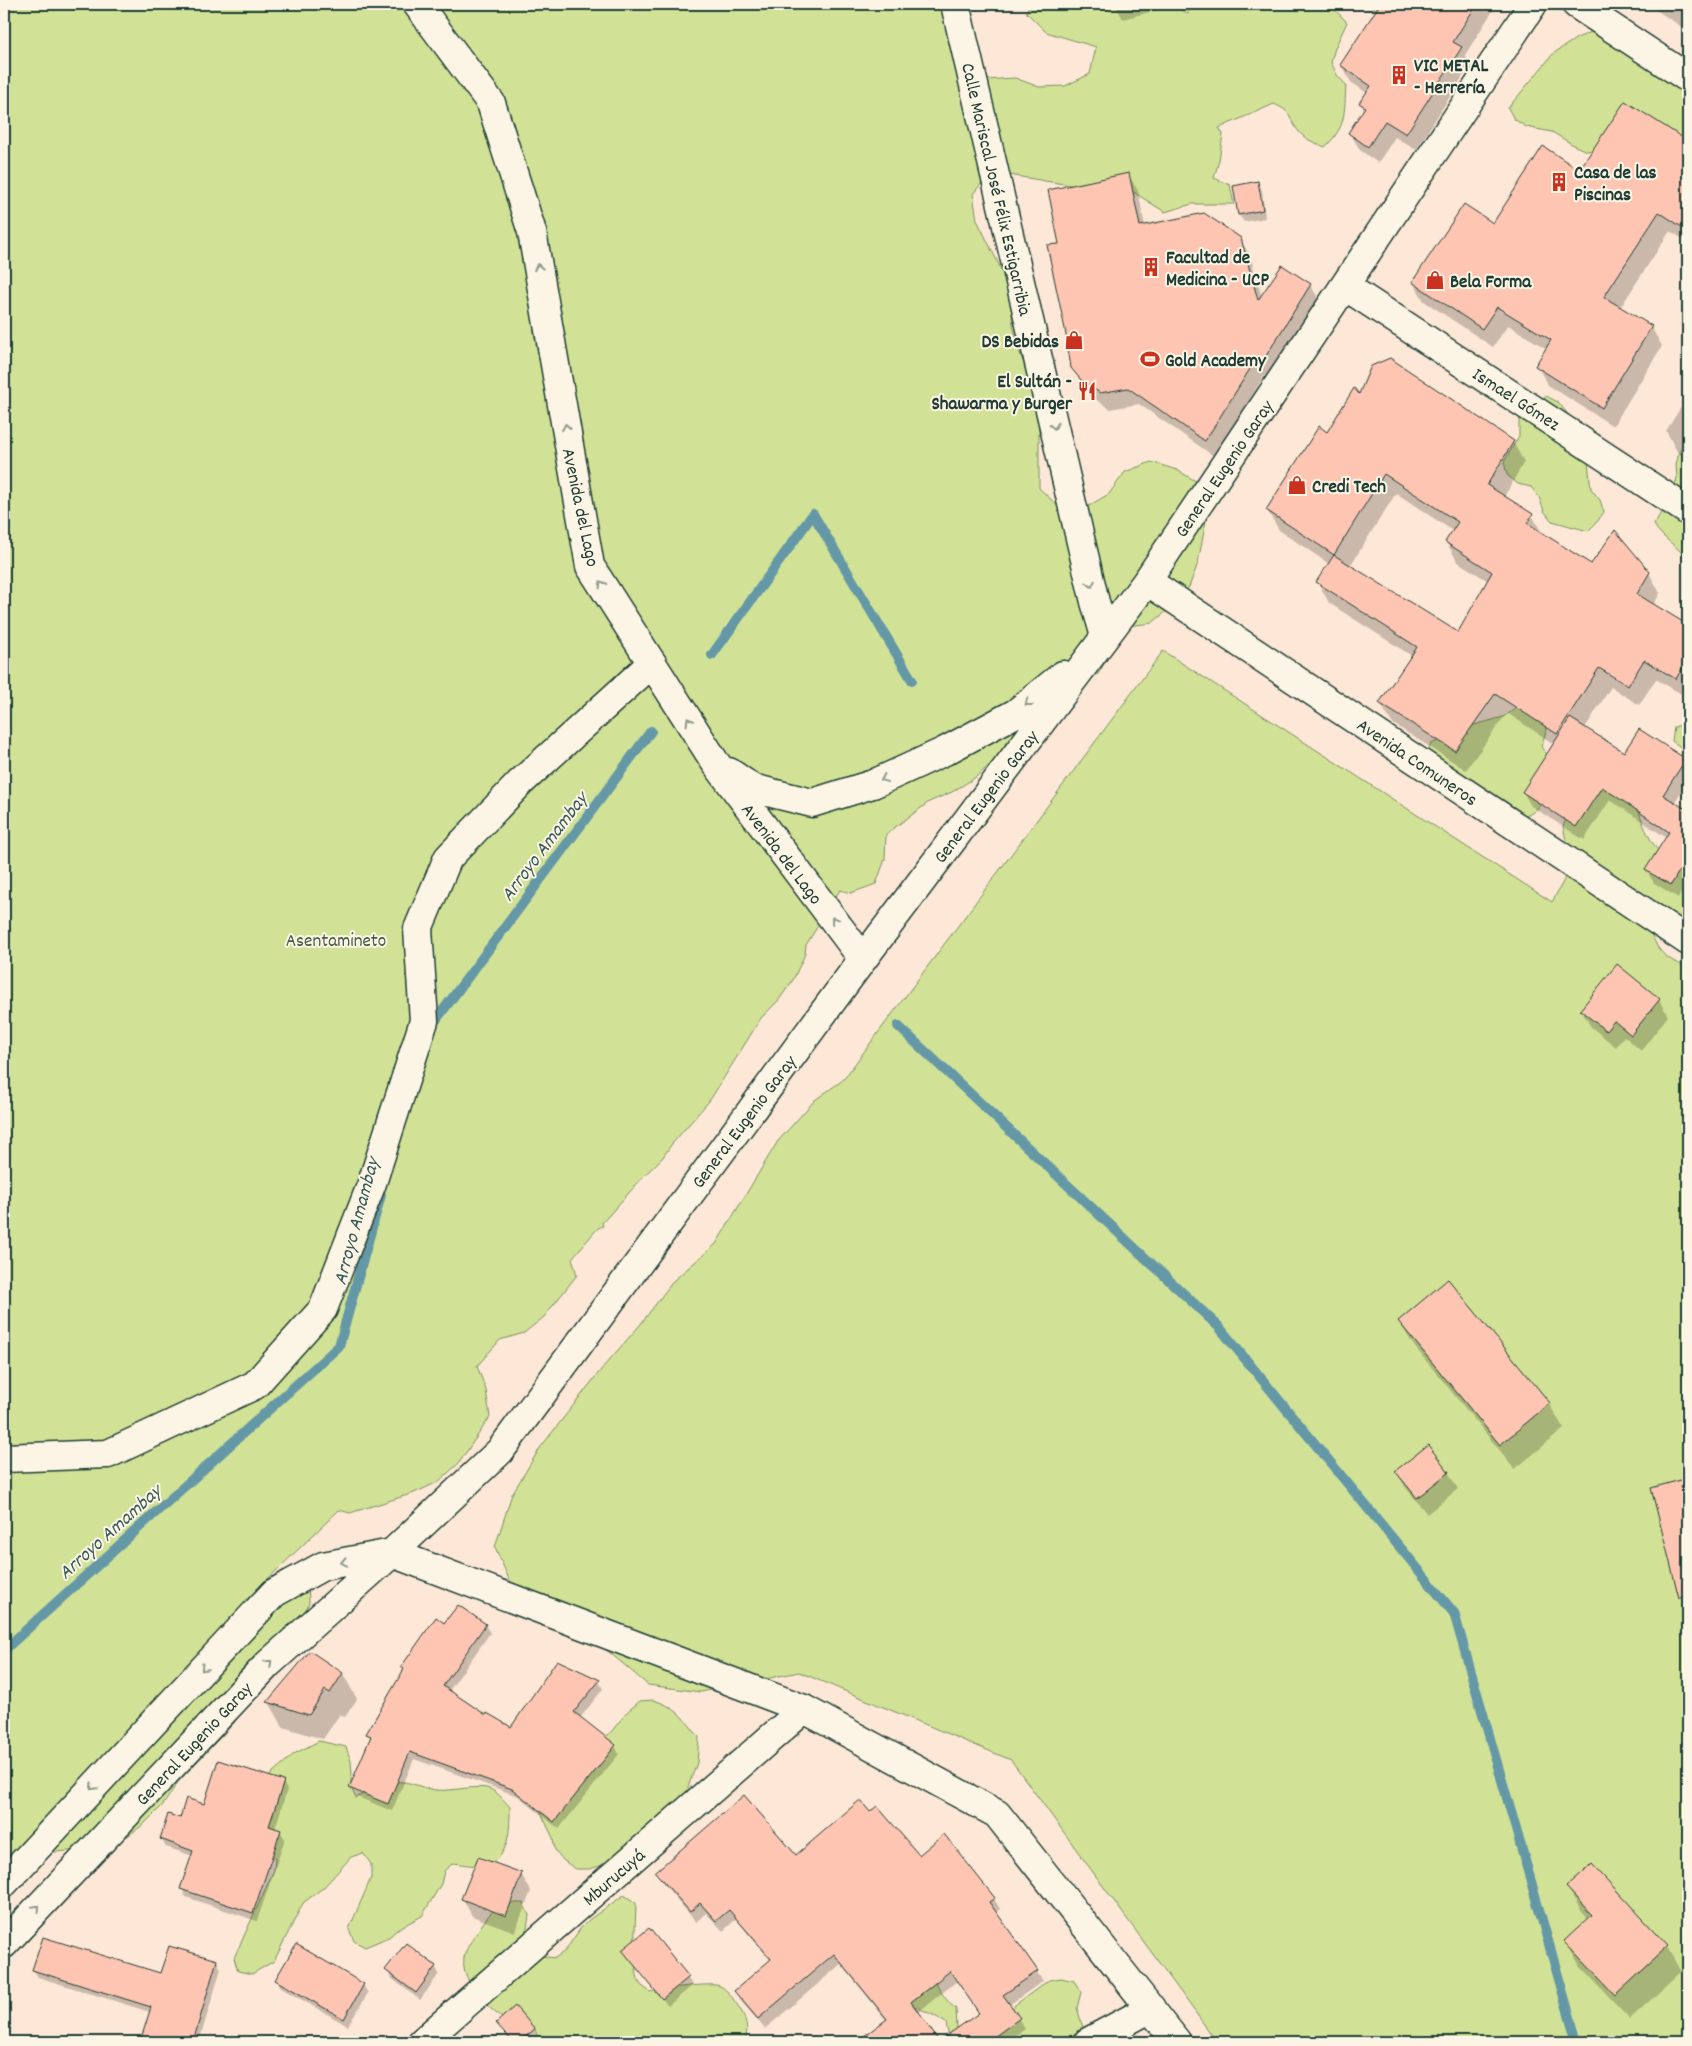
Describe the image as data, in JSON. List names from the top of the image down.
{
  "streets": {
    "street": [
      "Calle Mariscal José Félix Estigarribia",
      "Ismael Gómez",
      "General Eugenio Garay",
      "Avenida del Lago",
      "Avenida Comuneros",
      "Mburucuyá"
    ]
  },
  "crossings": [
    ["Calle Mariscal José Félix Estigarribia", "General Eugenio Garay"],
    ["Ismael Gómez", "General Eugenio Garay"],
    ["General Eugenio Garay", "Avenida del Lago"],
    ["General Eugenio Garay", "Avenida Comuneros"]
  ],
  "one_way": ["Calle Mariscal José Félix Estigarribia", "Avenida del Lago"],
  "water": ["Arroyo Amambay"],
  "parks": ["Asentamineto"],
  "places": {
    "building": ["VIC METAL - Herrería", "Casa de las Piscinas", "Facultad de Medicina - UCP"],
    "shop": ["Bela Forma", "DS Bebidas", "Credi Tech"],
    "sports": ["Gold Academy"],
    "restaurant": ["El Sultán - Shawarma y Burger"]
  }
}
